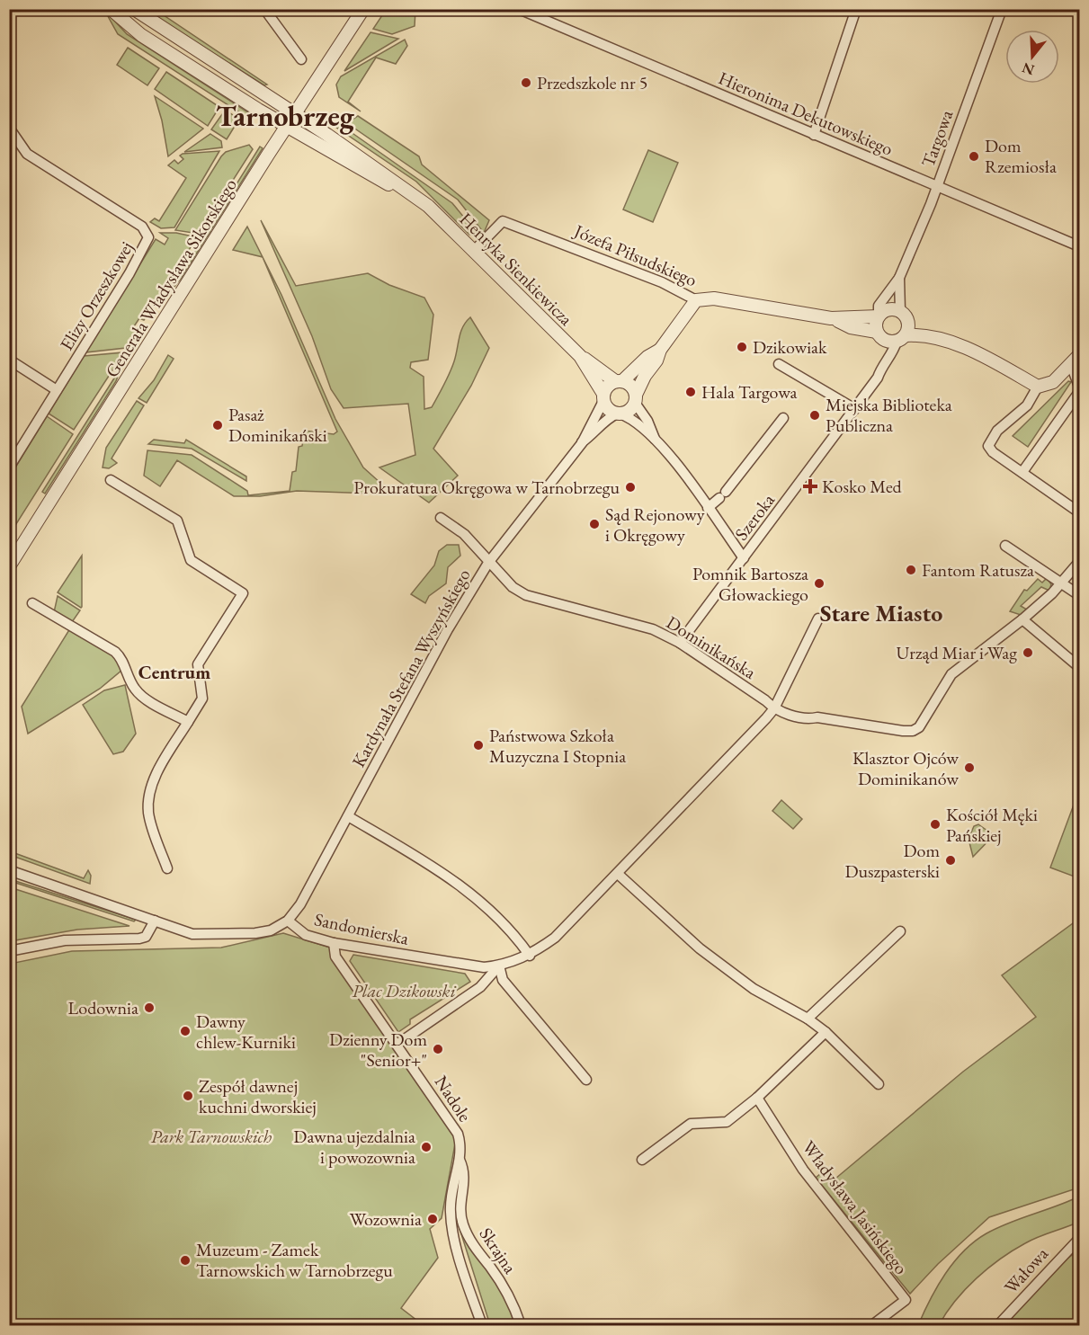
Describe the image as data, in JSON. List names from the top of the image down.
{
  "streets": {
    "street": [
      "Hieronima Dekutowskiego",
      "Targowa",
      "Józefa Piłsudskiego",
      "Henryka Sienkiewicza",
      "Generała Władysława Sikorskiego",
      "Elizy Orzeszkowej",
      "Szeroka",
      "Dominikańska",
      "Kardynała Stefana Wyszyńskiego",
      "Sandomierska",
      "Nadole",
      "Władysława Jasińskiego",
      "Skrajna",
      "Wałowa"
    ]
  },
  "crossings": [
    ["Hieronima Dekutowskiego", "Targowa"],
    ["Targowa", "Józefa Piłsudskiego"],
    ["Targowa", "Szeroka"],
    ["Józefa Piłsudskiego", "Henryka Sienkiewicza"],
    ["Józefa Piłsudskiego", "Szeroka"],
    ["Henryka Sienkiewicza", "Generała Władysława Sikorskiego"],
    ["Henryka Sienkiewicza", "Kardynała Stefana Wyszyńskiego"],
    ["Szeroka", "Dominikańska"],
    ["Dominikańska", "Kardynała Stefana Wyszyńskiego"],
    ["Dominikańska", "Sandomierska"],
    ["Kardynała Stefana Wyszyńskiego", "Sandomierska"],
    ["Sandomierska", "Nadole"],
    ["Nadole", "Skrajna"]
  ],
  "districts": ["Tarnobrzeg", "Stare Miasto", "Centrum"],
  "parks": ["Plac Dzikowski", "Park Tarnowskich"],
  "places": {
    "other": [
      "Przedszkole nr 5",
      "Dom Rzemiosła",
      "Dzikowiak",
      "Hala Targowa",
      "Miejska Biblioteka Publiczna",
      "Pasaż Dominikański",
      "Prokuratura Okręgowa w Tarnobrzegu",
      "Sąd Rejonowy i Okręgowy",
      "Fantom Ratusza",
      "Pomnik Bartosza Głowackiego",
      "Urząd Miar i Wag",
      "Państwowa Szkoła Muzyczna I Stopnia",
      "Klasztor Ojców Dominikanów",
      "Kościół Męki Pańskiej",
      "Dom Duszpasterski",
      "Lodownia",
      "Dawny chlew-Kurniki",
      "Dzienny Dom \"Senior+\"",
      "Zespół dawnej kuchni dworskiej",
      "Dawna ujezdalnia i powozownia",
      "Wozownia",
      "Muzeum - Zamek Tarnowskich w Tarnobrzegu"
    ],
    "health": ["Kosko Med"]
  },
  "north": "bottom"
}
